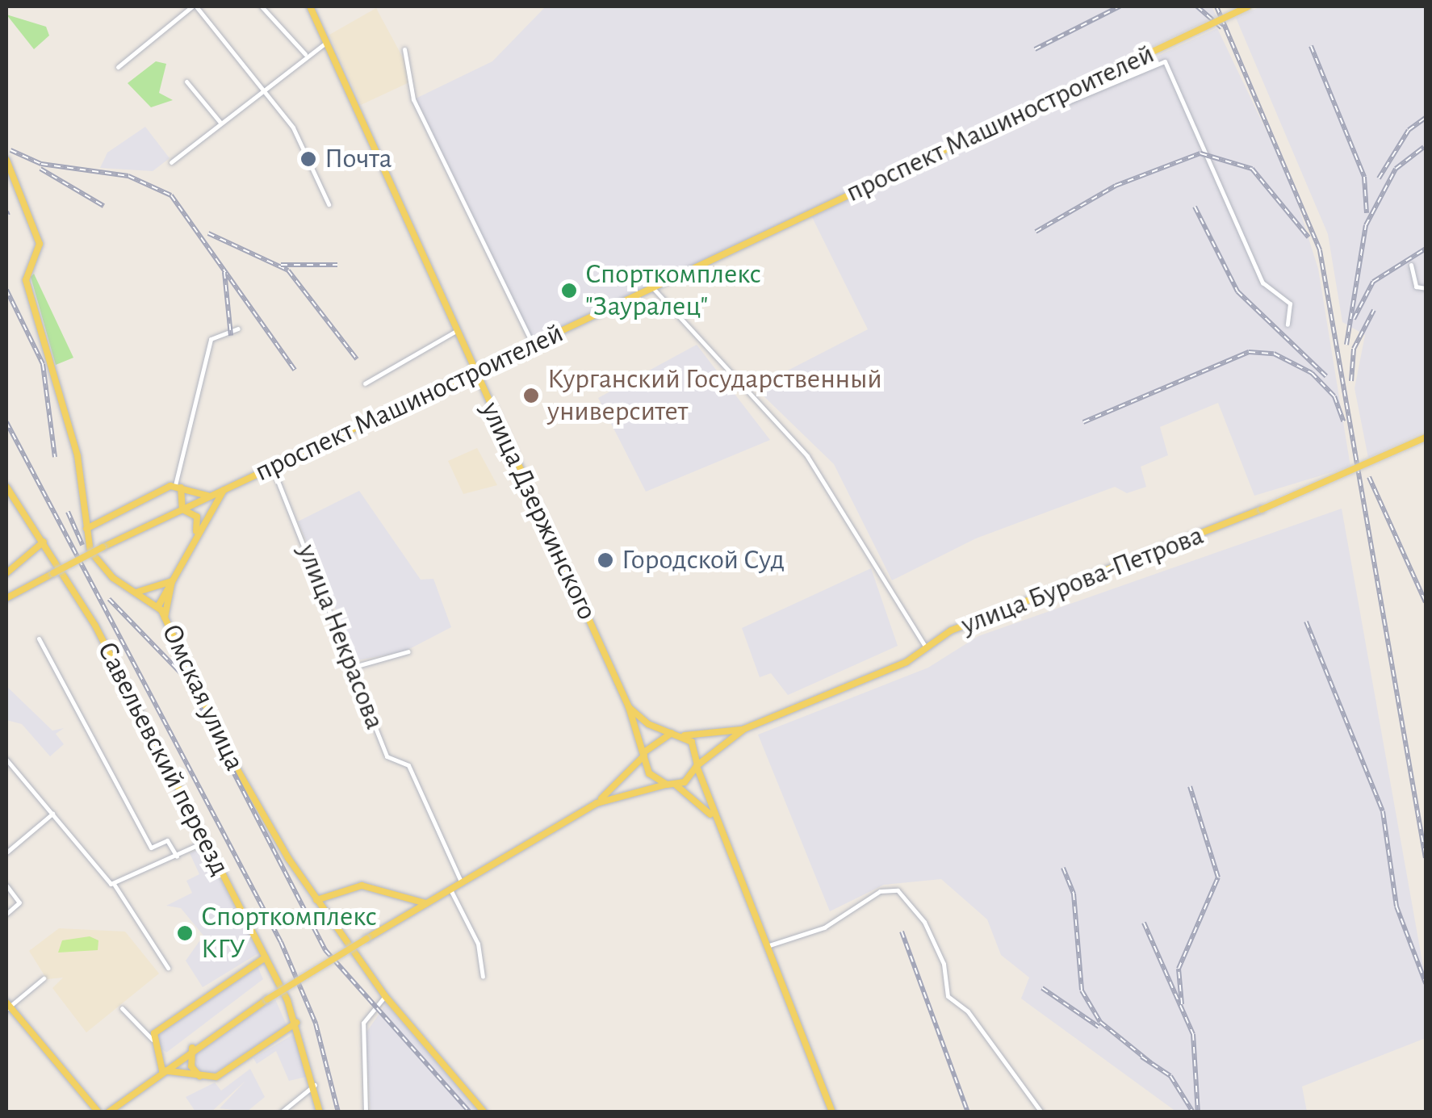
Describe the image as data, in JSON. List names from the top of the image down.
{
  "streets": {
    "main road": [
      "проспект Машиностроителей",
      "улица Дзержинского",
      "улица Бурова-Петрова",
      "Омская улица",
      "Савельевский переезд"
    ],
    "street": ["улица Некрасова"]
  },
  "crossings": [
    ["проспект Машиностроителей", "улица Дзержинского"],
    ["проспект Машиностроителей", "улица Некрасова"],
    ["улица Дзержинского", "улица Бурова-Петрова"]
  ],
  "places": [
    "Почта",
    "Спорткомплекс \"Зауралец\"",
    "Курганский Государственный университет",
    "Городской Суд",
    "Спорткомплекс КГУ"
  ]
}
